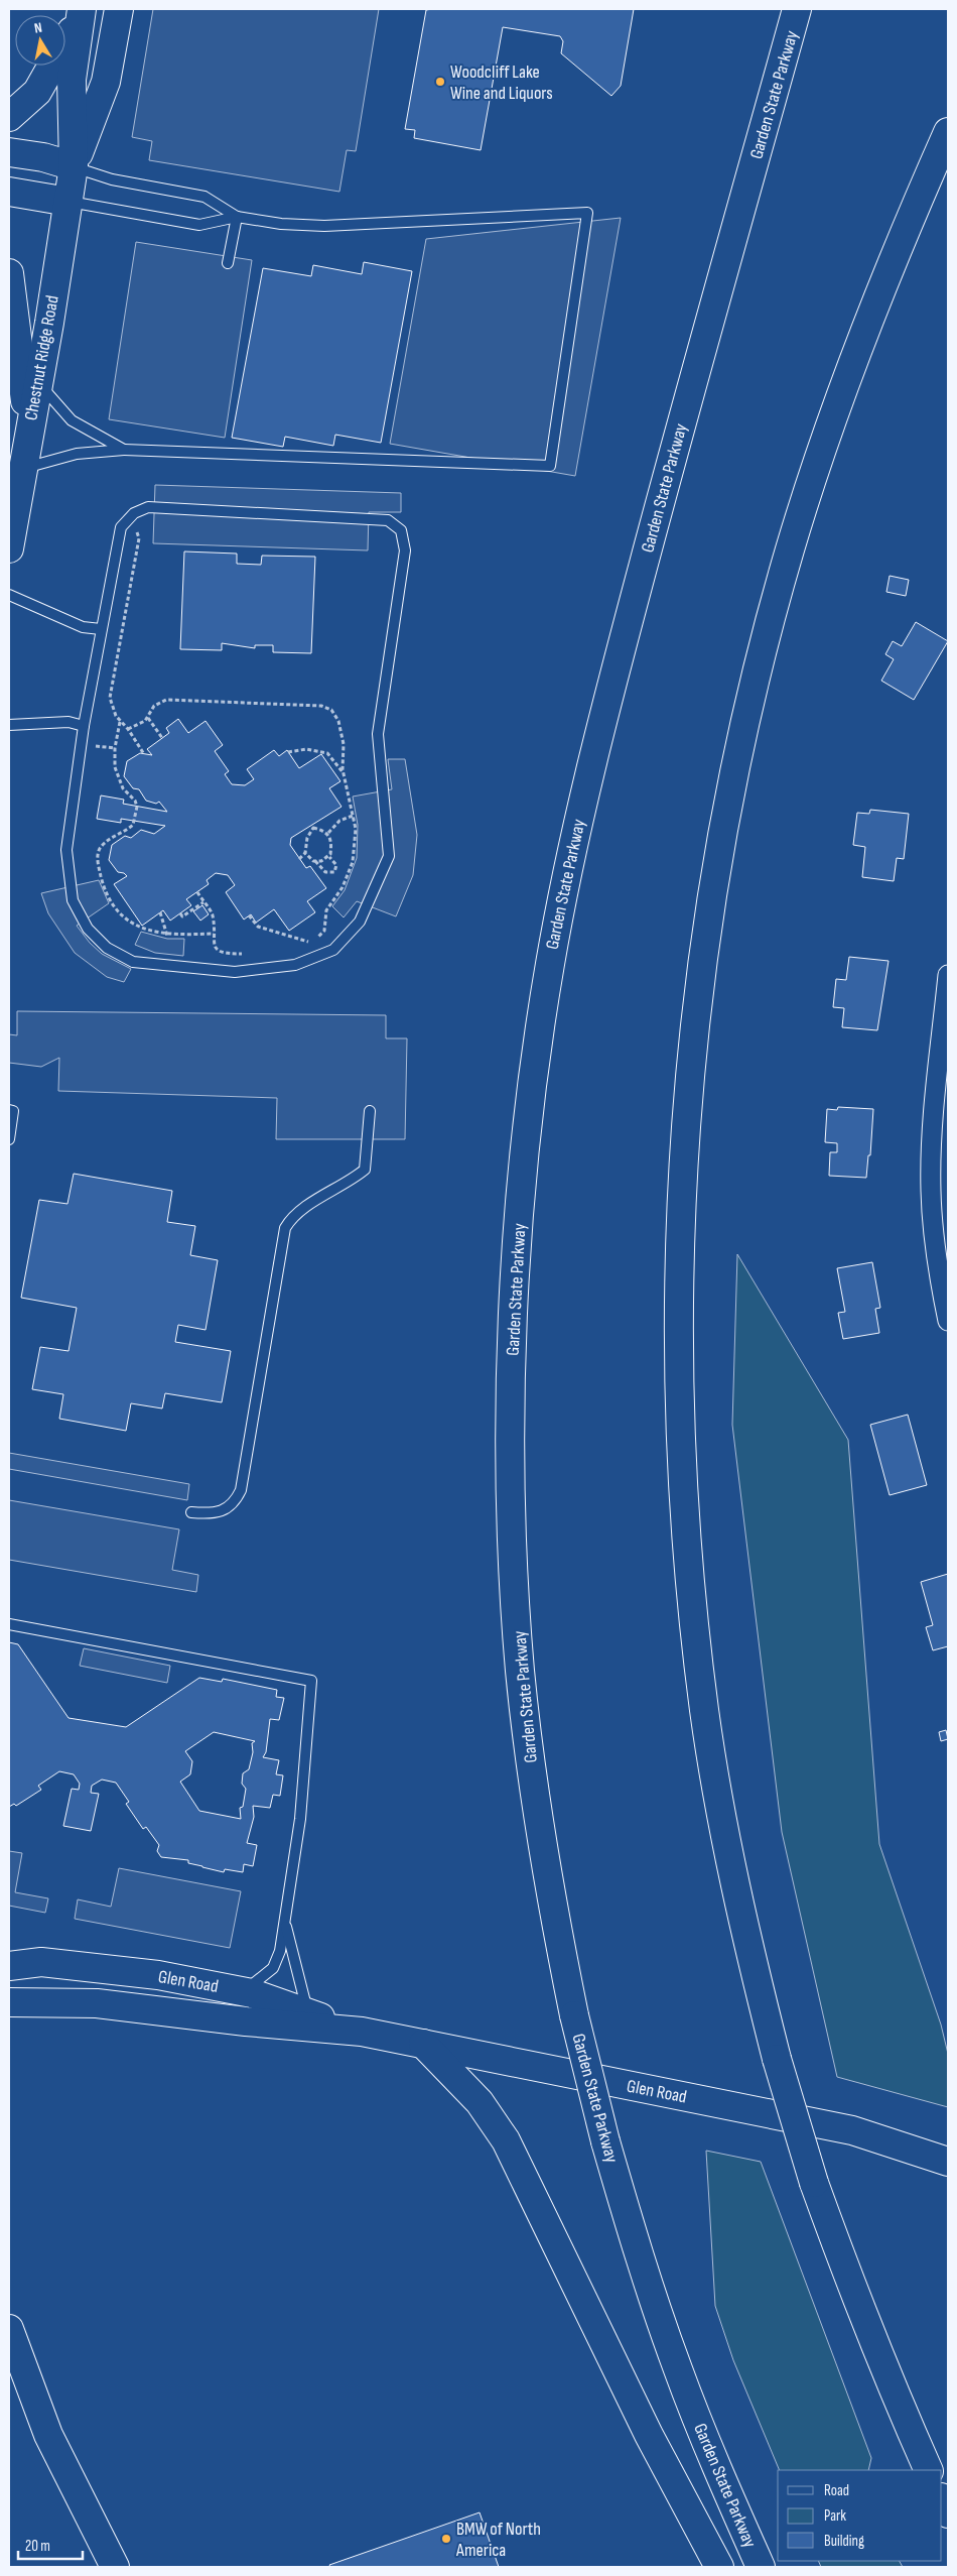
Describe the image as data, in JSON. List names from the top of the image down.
{
  "streets": {
    "main road": ["Garden State Parkway", "Chestnut Ridge Road", "Glen Road"]
  },
  "places": ["Woodcliff Lake Wine and Liquors", "BMW of North America"],
  "legend": ["Road", "Park", "Building"],
  "scale_bar": "20 m",
  "north": "top"
}
